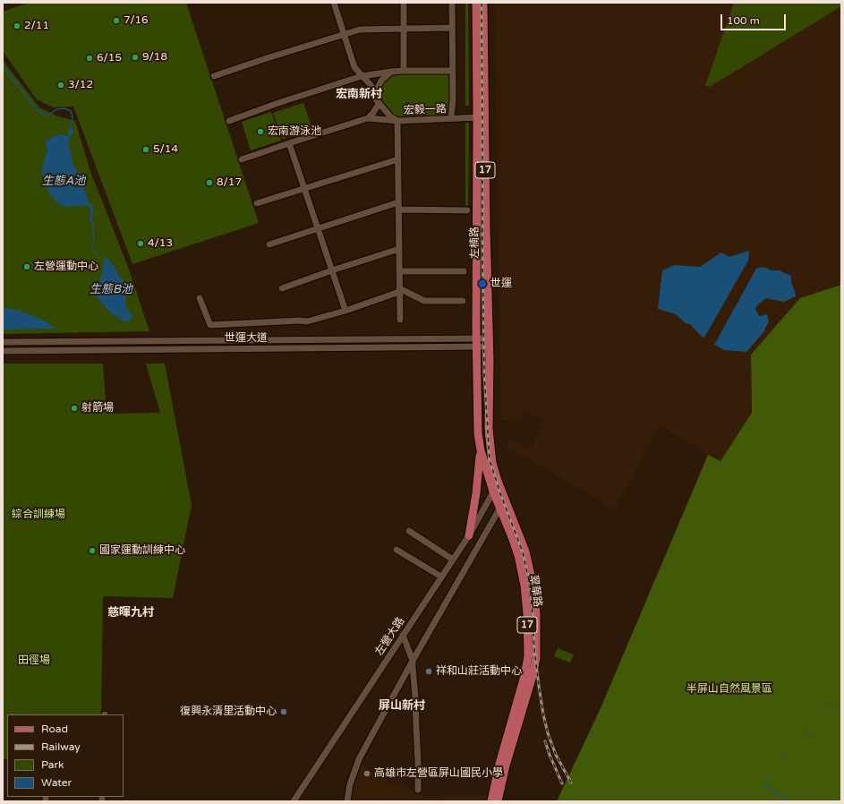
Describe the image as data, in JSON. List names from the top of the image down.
{
  "streets": {
    "main road": ["17", "左楠路", "翠華路"],
    "street": ["宏毅一路", "世運大道", "左營大路"]
  },
  "crossings": [
    ["宏毅一路", "左楠路"],
    ["左楠路", "世運大道"],
    ["左楠路", "翠華路"],
    ["左楠路", "左營大路"],
    ["翠華路", "左營大路"]
  ],
  "districts": ["宏南新村", "慈暉九村", "屏山新村"],
  "water": ["生態A池", "生態B池"],
  "parks": ["綜合訓練場", "田徑場", "半屏山自然風景區"],
  "places": [
    "7/16",
    "2/11",
    "9/18",
    "6/15",
    "3/12",
    "宏南游泳池",
    "5/14",
    "8/17",
    "4/13",
    "左營運動中心",
    "世運",
    "射箭場",
    "國家運動訓練中心",
    "祥和山莊活動中心",
    "復興永清里活動中心",
    "高雄市左營區屏山國民小學"
  ],
  "legend": [
    "Road",
    "Railway",
    "Park",
    "Water"
  ],
  "scale_bar": "100 m"
}
